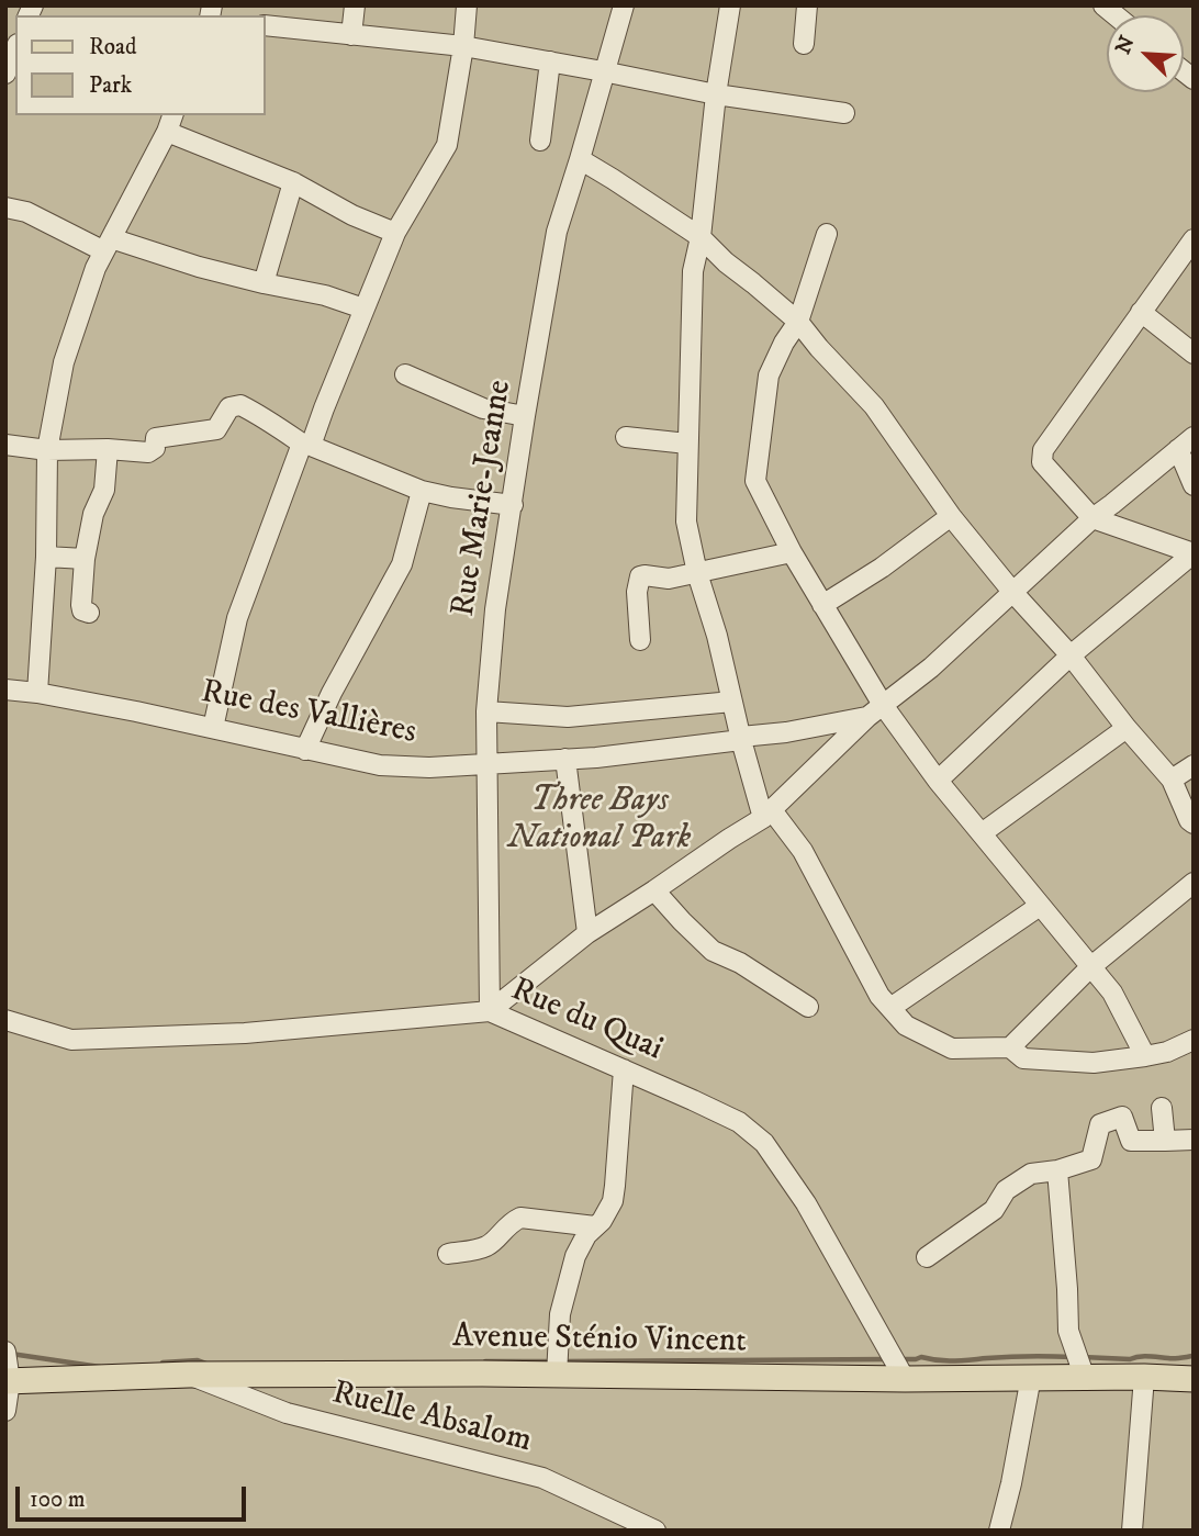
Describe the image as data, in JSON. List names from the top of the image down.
{
  "streets": {
    "main road": ["Avenue Sténio Vincent"],
    "street": [
      "Rue Marie-Jeanne",
      "Rue des Vallières",
      "Rue du Quai",
      "Ruelle Absalom"
    ]
  },
  "crossings": [
    ["Rue Marie-Jeanne", "Rue des Vallières"],
    ["Rue Marie-Jeanne", "Rue du Quai"],
    ["Rue du Quai", "Avenue Sténio Vincent"],
    ["Avenue Sténio Vincent", "Ruelle Absalom"]
  ],
  "parks": ["Three Bays National Park"],
  "legend": ["Road", "Park"],
  "scale_bar": "100 m",
  "north": "top left"
}
